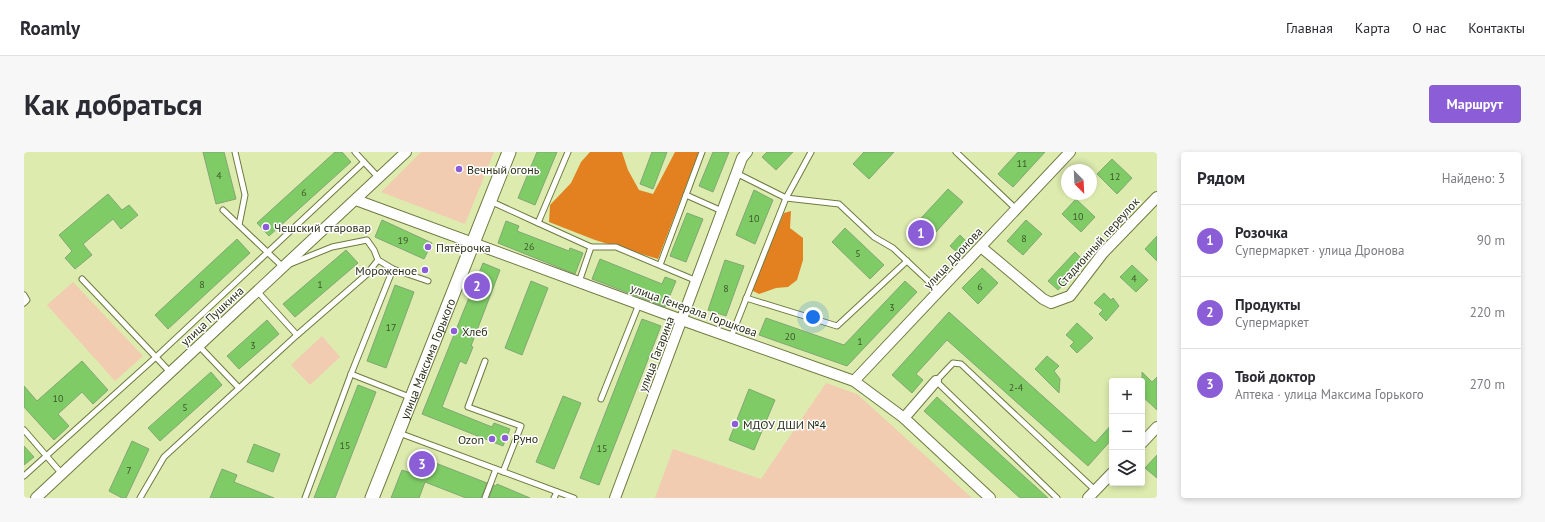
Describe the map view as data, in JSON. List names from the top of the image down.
{
  "streets": {
    "street": [
      "Стадионный переулок",
      "улица Дронова",
      "улица Генерала Горшкова",
      "улица Пушкина",
      "улица Гагарина",
      "улица Максима Горького"
    ]
  },
  "crossings": [
    ["Стадионный переулок", "улица Дронова"],
    ["улица Дронова", "улица Генерала Горшкова"],
    ["улица Генерала Горшкова", "улица Пушкина"],
    ["улица Генерала Горшкова", "улица Гагарина"],
    ["улица Генерала Горшкова", "улица Максима Горького"]
  ],
  "places": [
    "Вечный огонь",
    "Чешский старовар",
    "Пятёрочка",
    "Мороженое",
    "Хлеб",
    "МДОУ ДШИ №4",
    "Руно",
    "Ozon"
  ],
  "house_numbers": [
    "11",
    "4",
    "12",
    "6",
    "10",
    "10",
    "8",
    "19",
    "26",
    "5",
    "4",
    "8",
    "1",
    "6",
    "8",
    "3",
    "17",
    "20",
    "1",
    "3",
    "2-4",
    "10",
    "5",
    "15",
    "15",
    "7"
  ],
  "north": "bottom right",
  "page": {
    "header": "Roamly",
    "nav": [
      "Главная",
      "Карта",
      "О нас",
      "Контакты"
    ],
    "buttons": "Маршрут",
    "title": "Как добраться",
    "heading": ["Рядом", "Найдено: 3"],
    "list": [
      {
        "mark": "1",
        "name": "Розочка",
        "note": "Супермаркет · улица Дронова",
        "value": "90 m"
      },
      {
        "mark": "2",
        "name": "Продукты",
        "note": "Супермаркет",
        "value": "220 m"
      },
      {
        "mark": "3",
        "name": "Твой доктор",
        "note": "Аптека · улица Максима Горького",
        "value": "270 m"
      }
    ],
    "pins": ["1", "2", "3"],
    "map_buttons": ["+", "−"]
  }
}
